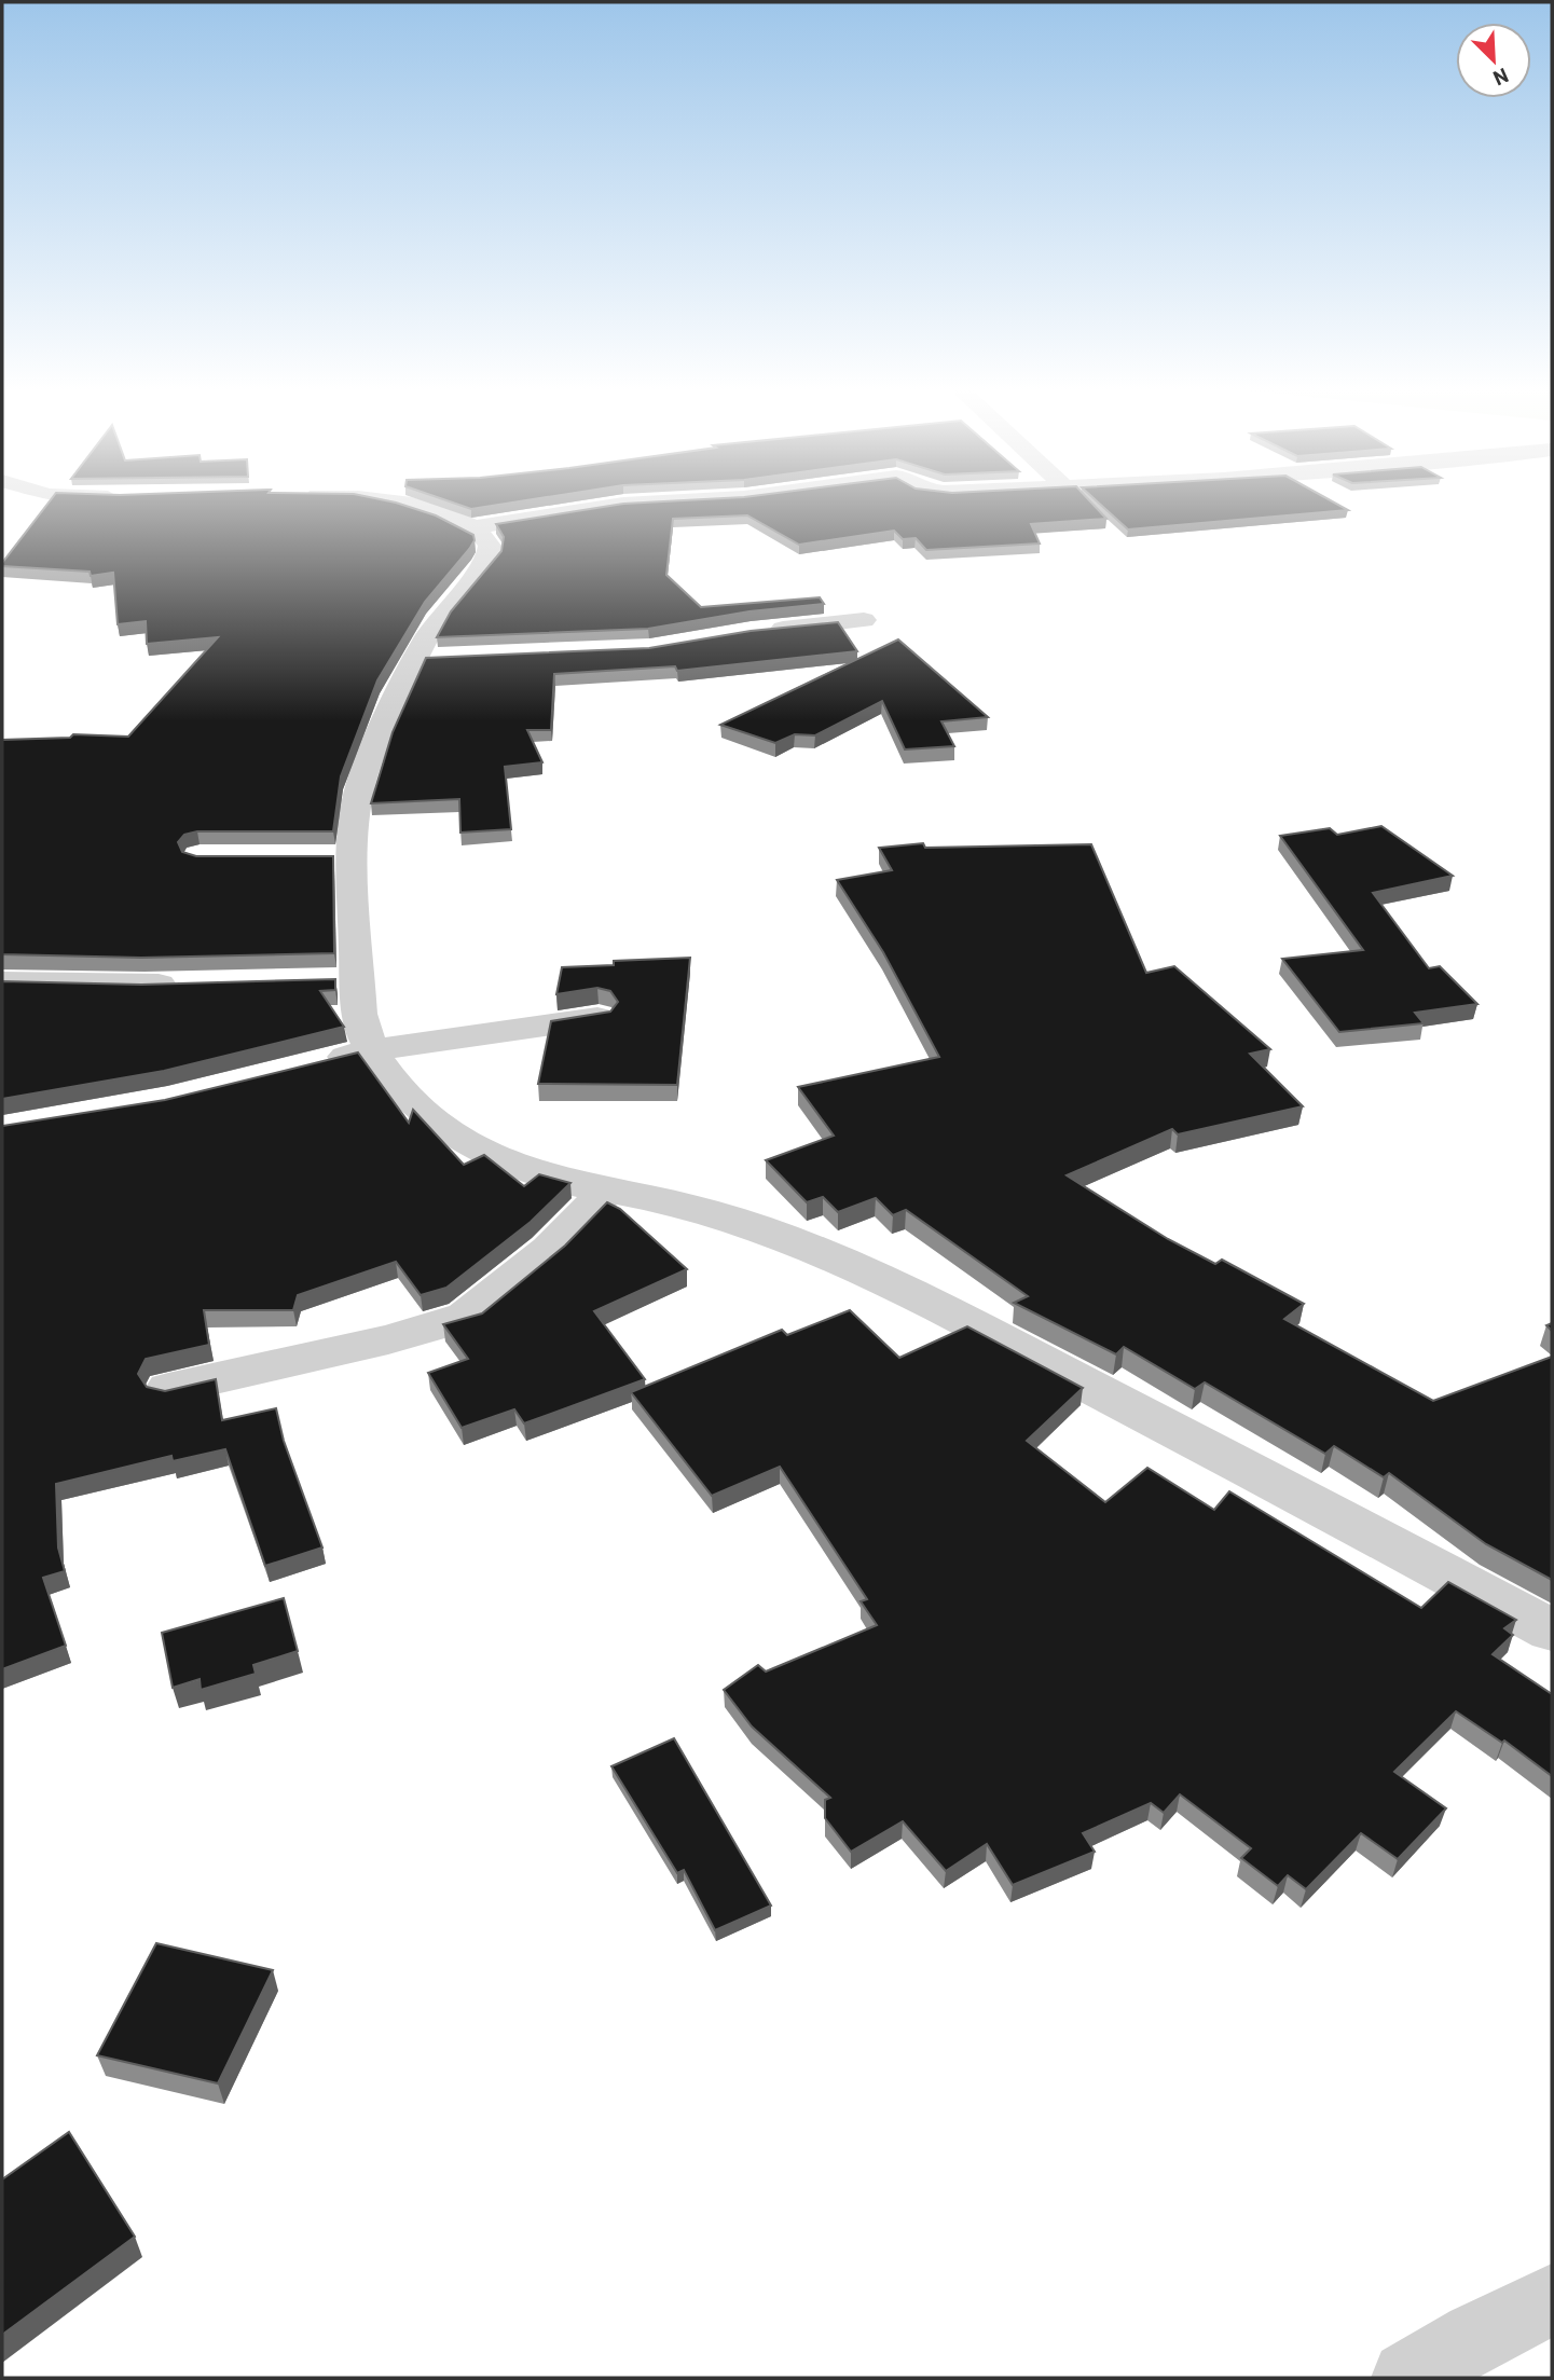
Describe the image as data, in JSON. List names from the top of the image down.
{
  "north": "bottom right"
}
